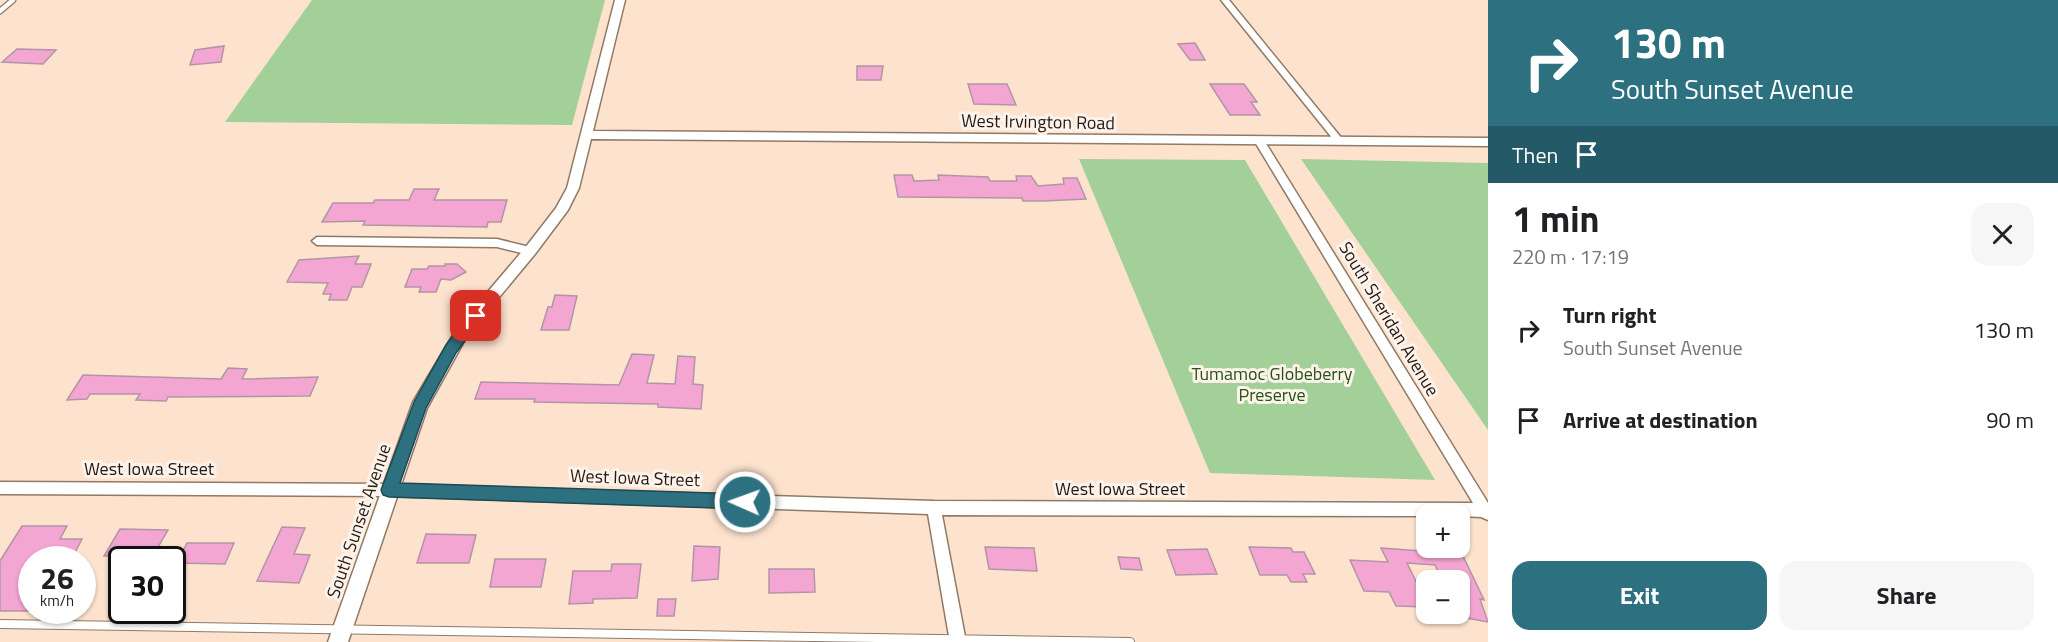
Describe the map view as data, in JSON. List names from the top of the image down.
{
  "streets": {
    "street": [
      "West Irvington Road",
      "South Sheridan Avenue",
      "West Iowa Street",
      "South Sunset Avenue"
    ]
  },
  "crossings": [
    ["West Irvington Road", "South Sheridan Avenue"],
    ["West Irvington Road", "South Sunset Avenue"],
    ["South Sheridan Avenue", "West Iowa Street"],
    ["West Iowa Street", "South Sunset Avenue"]
  ],
  "parks": ["Tumamoc Globeberry Preserve"],
  "page": {
    "turn": ["130 m", "South Sunset Avenue"],
    "then": "Then",
    "heading": ["1 min", "220 m · 17:19"],
    "list": [
      {
        "name": "Turn right",
        "note": "South Sunset Avenue",
        "value": "130 m"
      },
      {
        "name": "Arrive at destination",
        "value": "90 m"
      }
    ],
    "map_buttons": ["+", "−"],
    "speed": "26 km/h",
    "limit": "30",
    "buttons": ["Exit", "Share"]
  }
}
